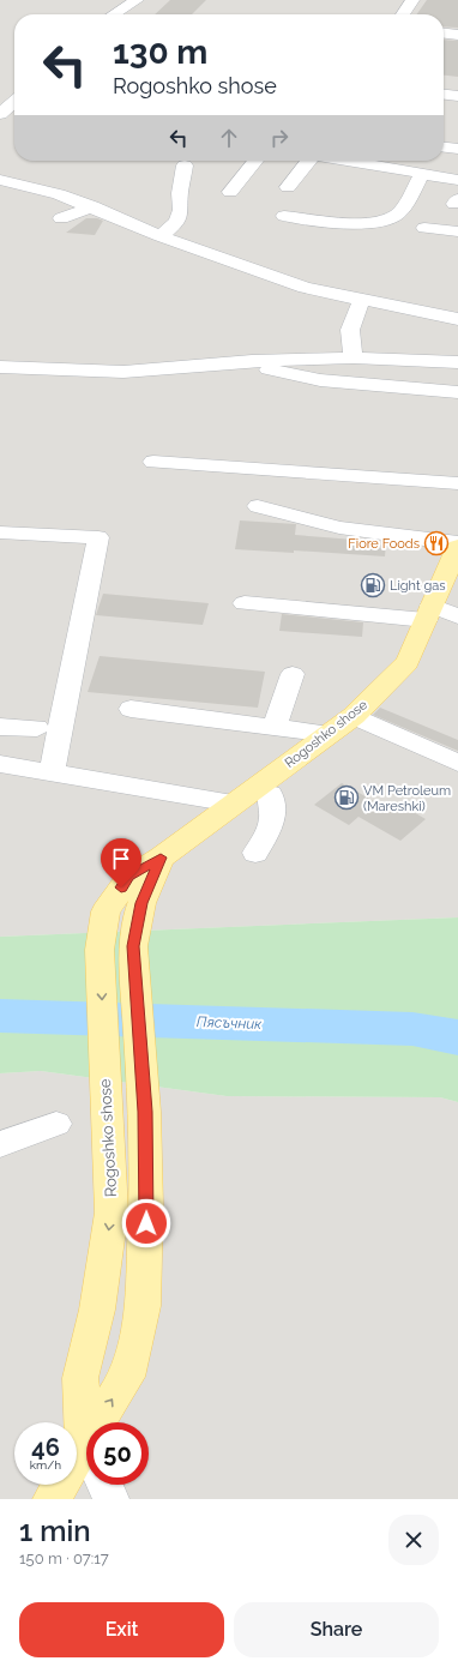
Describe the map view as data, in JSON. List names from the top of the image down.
{
  "streets": {
    "main road": ["Rogoshko shose"]
  },
  "water": ["Пясъчник"],
  "places": {
    "restaurant": ["Fiore Foods"],
    "fuel station": ["Light gas", "VM Petroleum (Mareshki)"]
  },
  "page": {
    "turn": ["130 m", "Rogoshko shose"],
    "speed": "46 km/h",
    "limit": "50",
    "heading": ["1 min", "150 m · 07:17"],
    "buttons": ["Exit", "Share"]
  }
}
